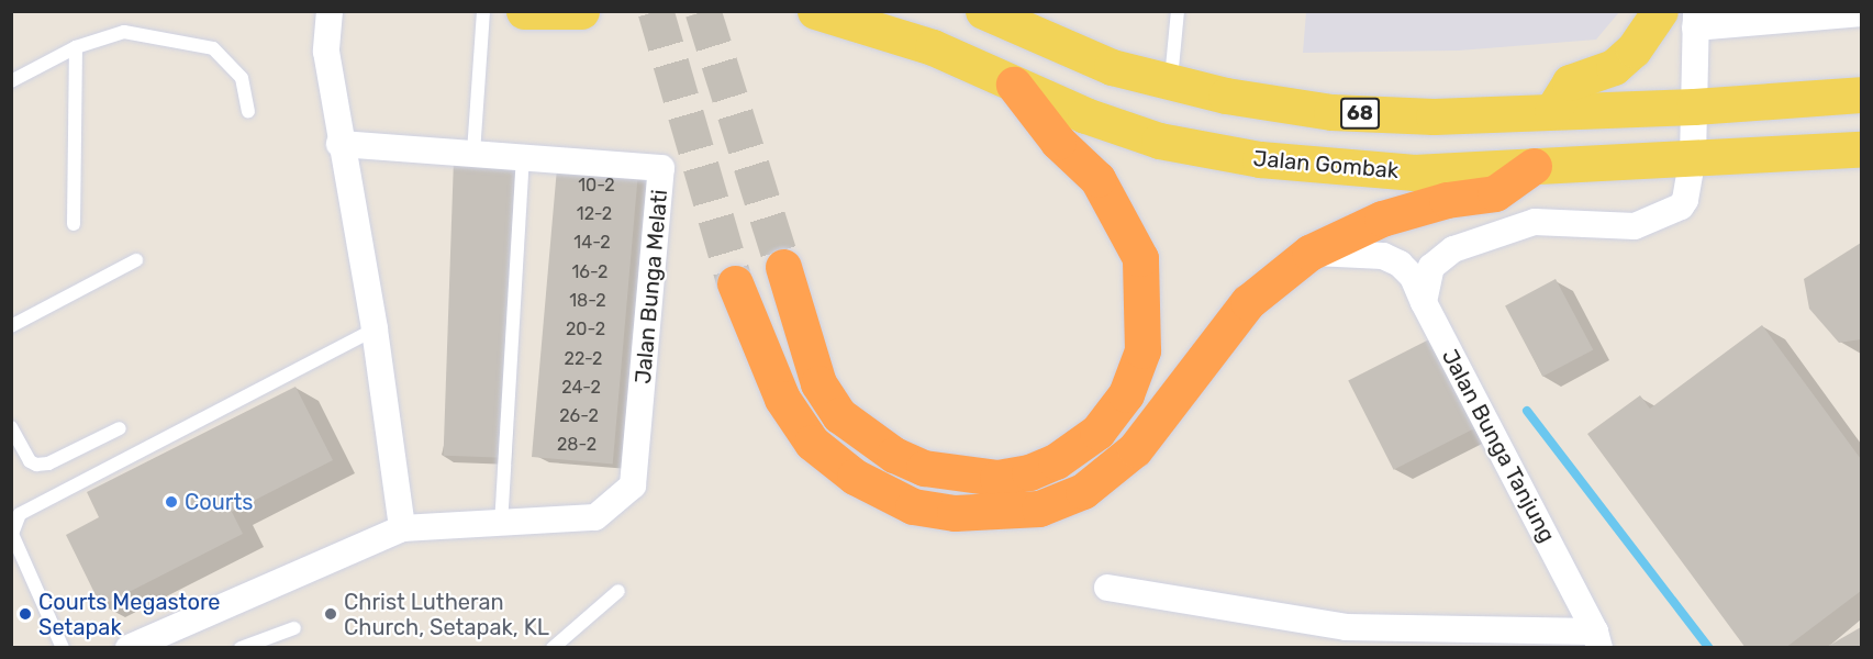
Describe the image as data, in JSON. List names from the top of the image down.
{
  "streets": {
    "main road": ["68", "Jalan Gombak"],
    "street": ["Jalan Bunga Melati", "Jalan Bunga Tanjung"]
  },
  "places": ["Courts", "Courts Megastore Setapak", "Christ Lutheran Church, Setapak, KL"],
  "house_numbers": [
    "10-2",
    "12-2",
    "14-2",
    "16-2",
    "18-2",
    "20-2",
    "22-2",
    "24-2",
    "26-2",
    "28-2"
  ]
}
